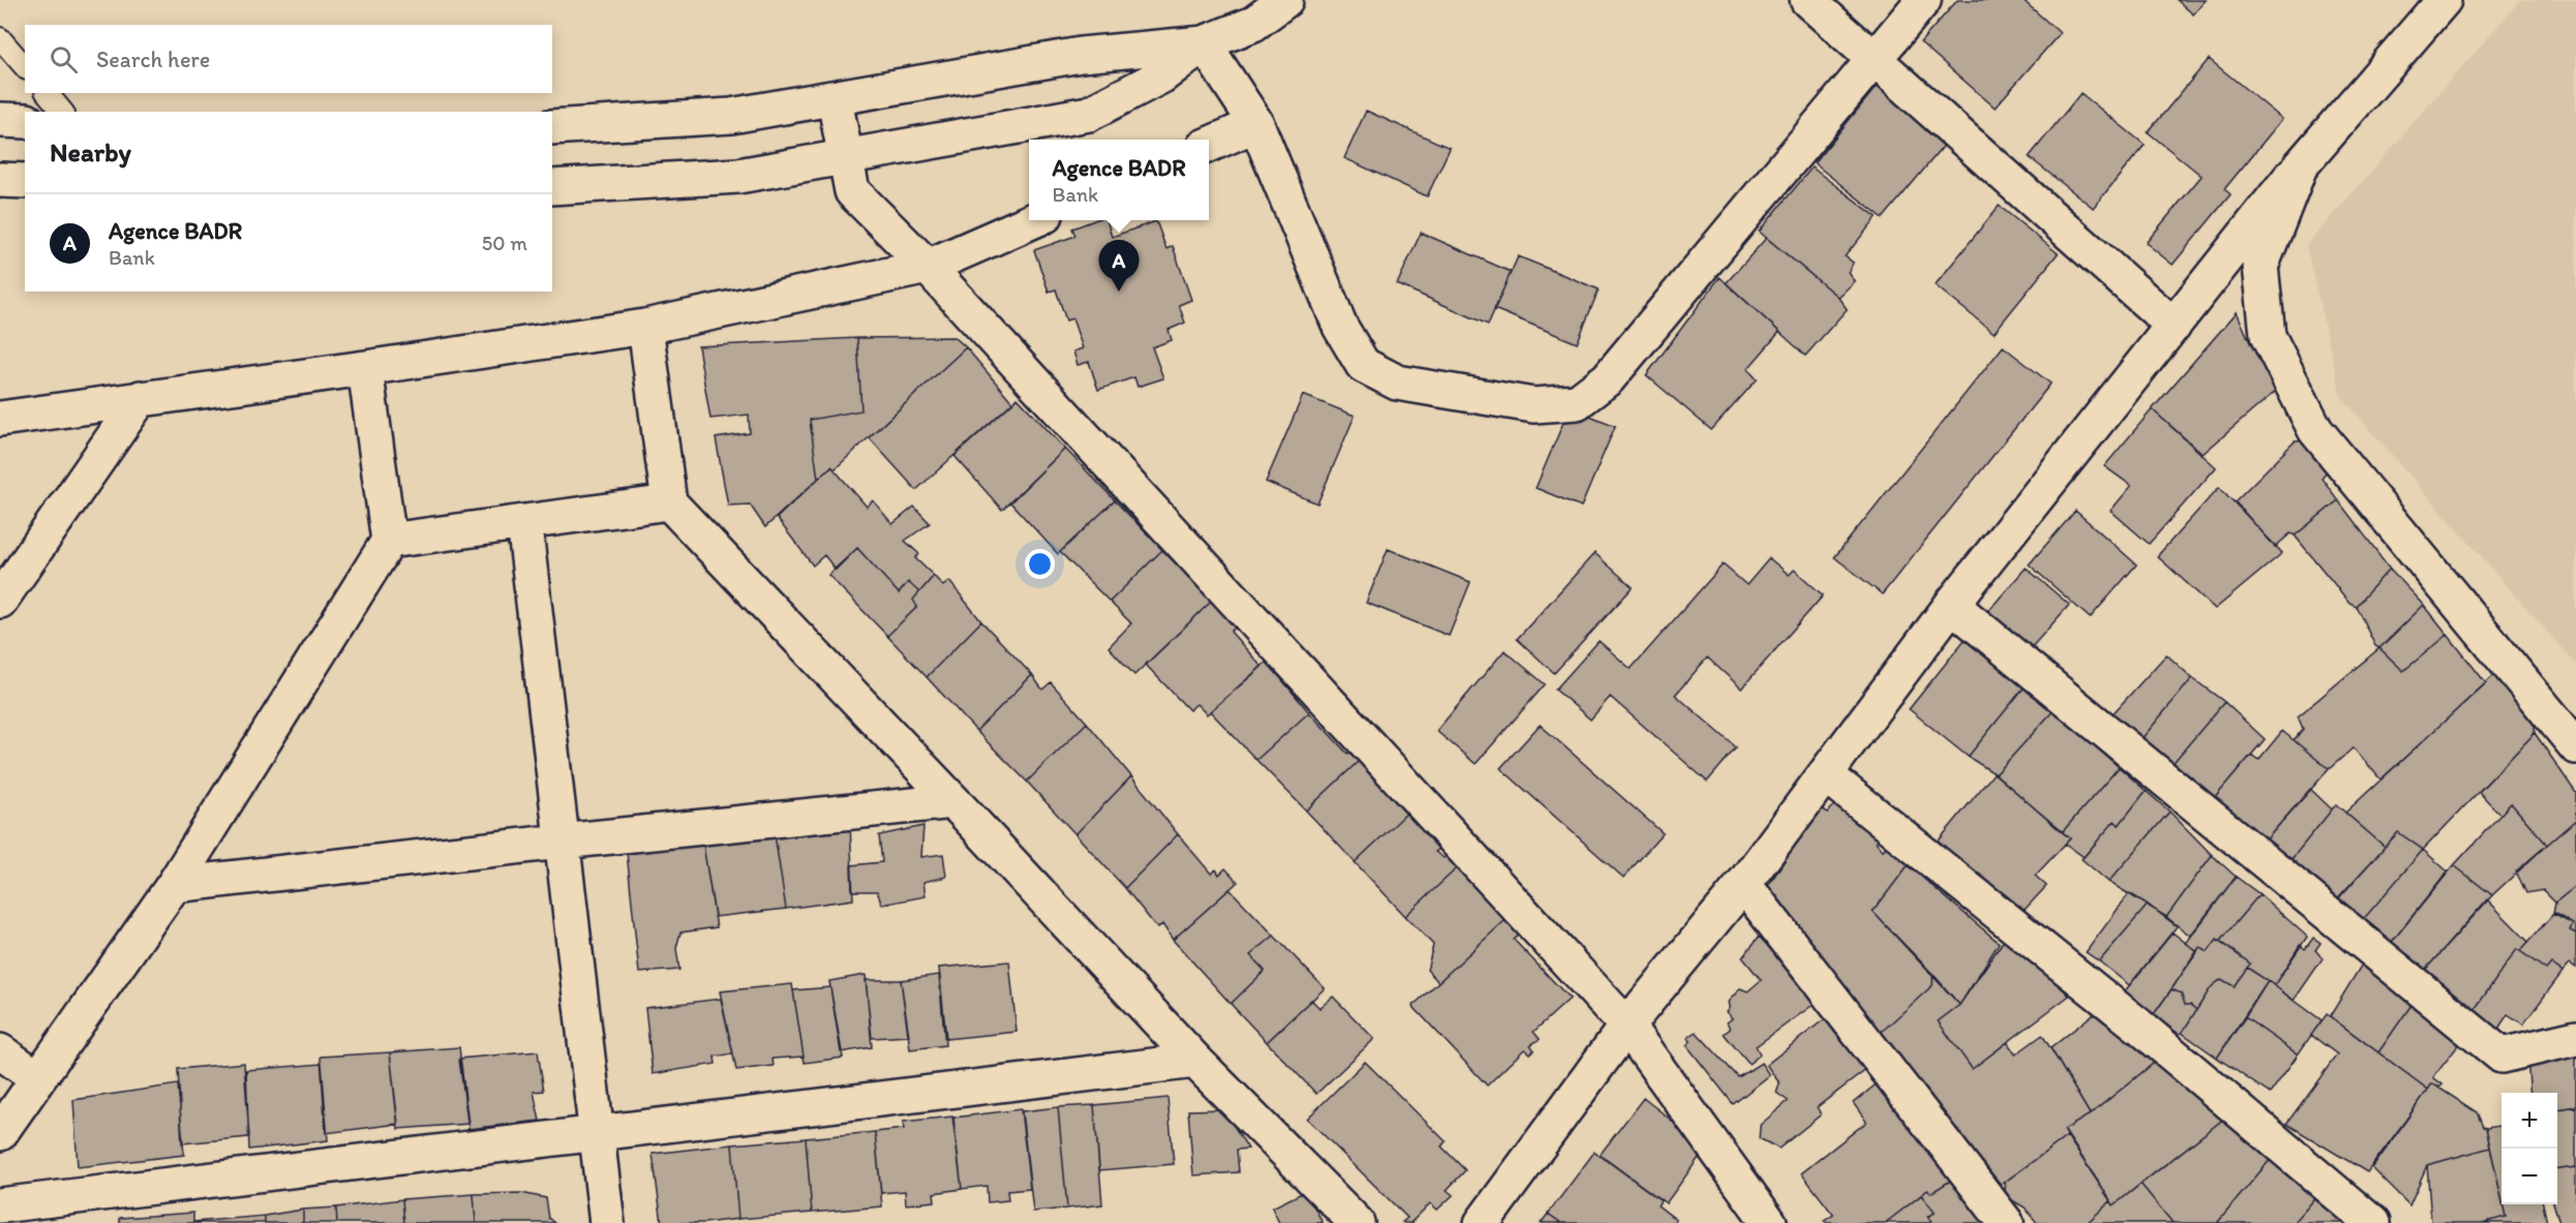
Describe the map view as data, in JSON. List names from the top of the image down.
{
  "page": {
    "search": "Search here",
    "heading": "Nearby",
    "popup": ["Agence BADR", "Bank"],
    "list": [
      {
        "mark": "A",
        "name": "Agence BADR",
        "note": "Bank",
        "value": "50 m"
      }
    ],
    "pins": "A",
    "map_buttons": ["+", "−"]
  }
}
